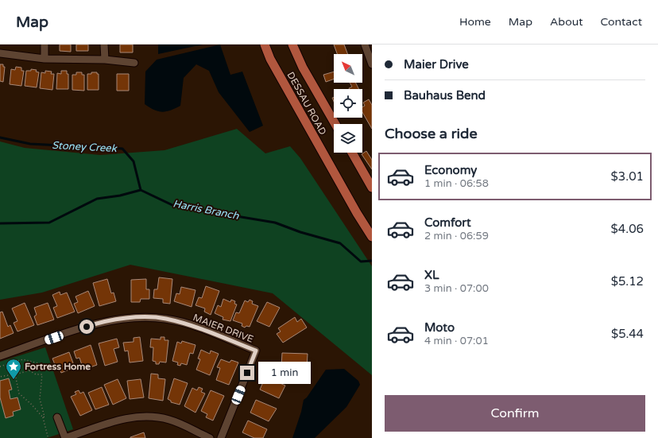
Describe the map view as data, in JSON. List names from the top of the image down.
{
  "streets": {
    "main road": ["DESSAU ROAD"],
    "street": ["MAIER DRIVE"]
  },
  "water": ["Stoney Creek", "Harris Branch"],
  "places": {
    "place": ["Fortress Home"]
  },
  "north": "top left",
  "page": {
    "header": "Map",
    "nav": [
      "Home",
      "Map",
      "About",
      "Contact"
    ],
    "banner": ["Maier Drive", "Bauhaus Bend"],
    "heading": "Choose a ride",
    "list": [
      {
        "name": "Economy",
        "note": "1 min · 06:58",
        "value": "$3.01"
      },
      {
        "name": "Comfort",
        "note": "2 min · 06:59",
        "value": "$4.06"
      },
      {
        "name": "XL",
        "note": "3 min · 07:00",
        "value": "$5.12"
      },
      {
        "name": "Moto",
        "note": "4 min · 07:01",
        "value": "$5.44"
      }
    ],
    "bubble": "1 min",
    "buttons": "Confirm"
  }
}
